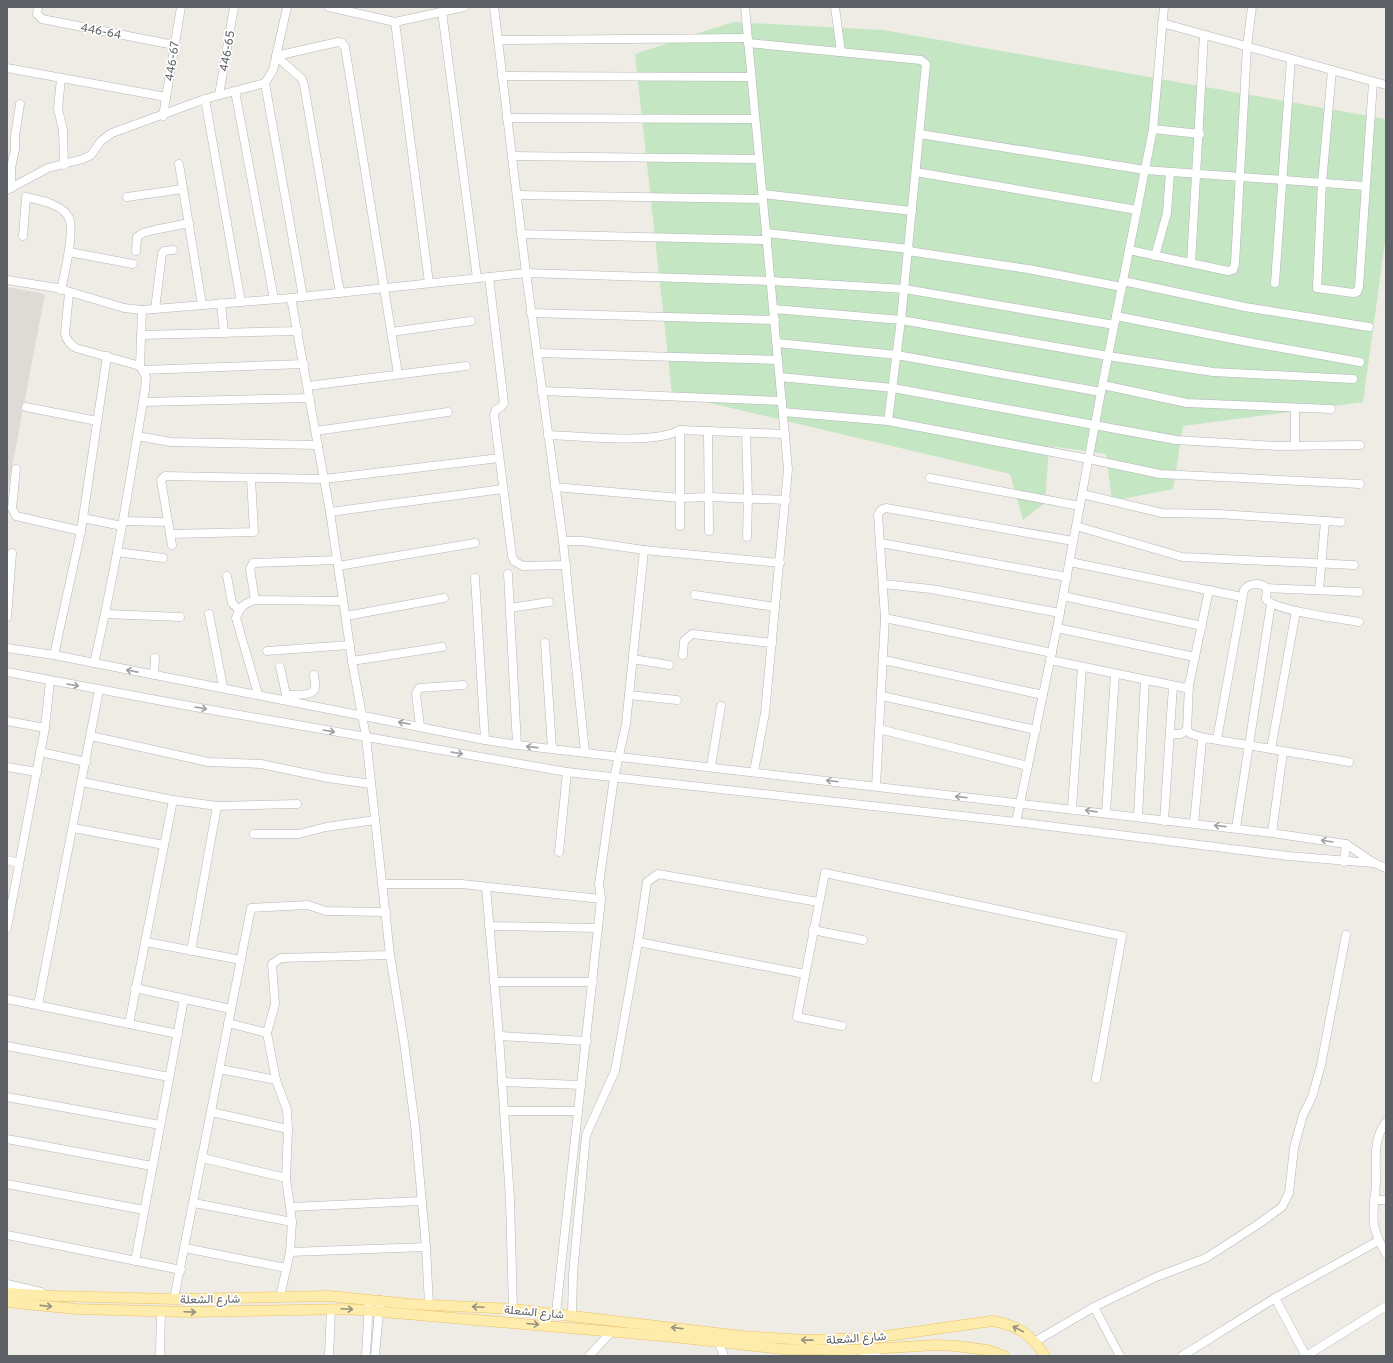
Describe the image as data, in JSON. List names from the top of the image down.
{
  "streets": {
    "main road": ["شارع الشعلة"],
    "street": ["446-64", "446-65", "446-67"]
  },
  "crossings": [
    ["446-64", "446-67"]
  ]
}
